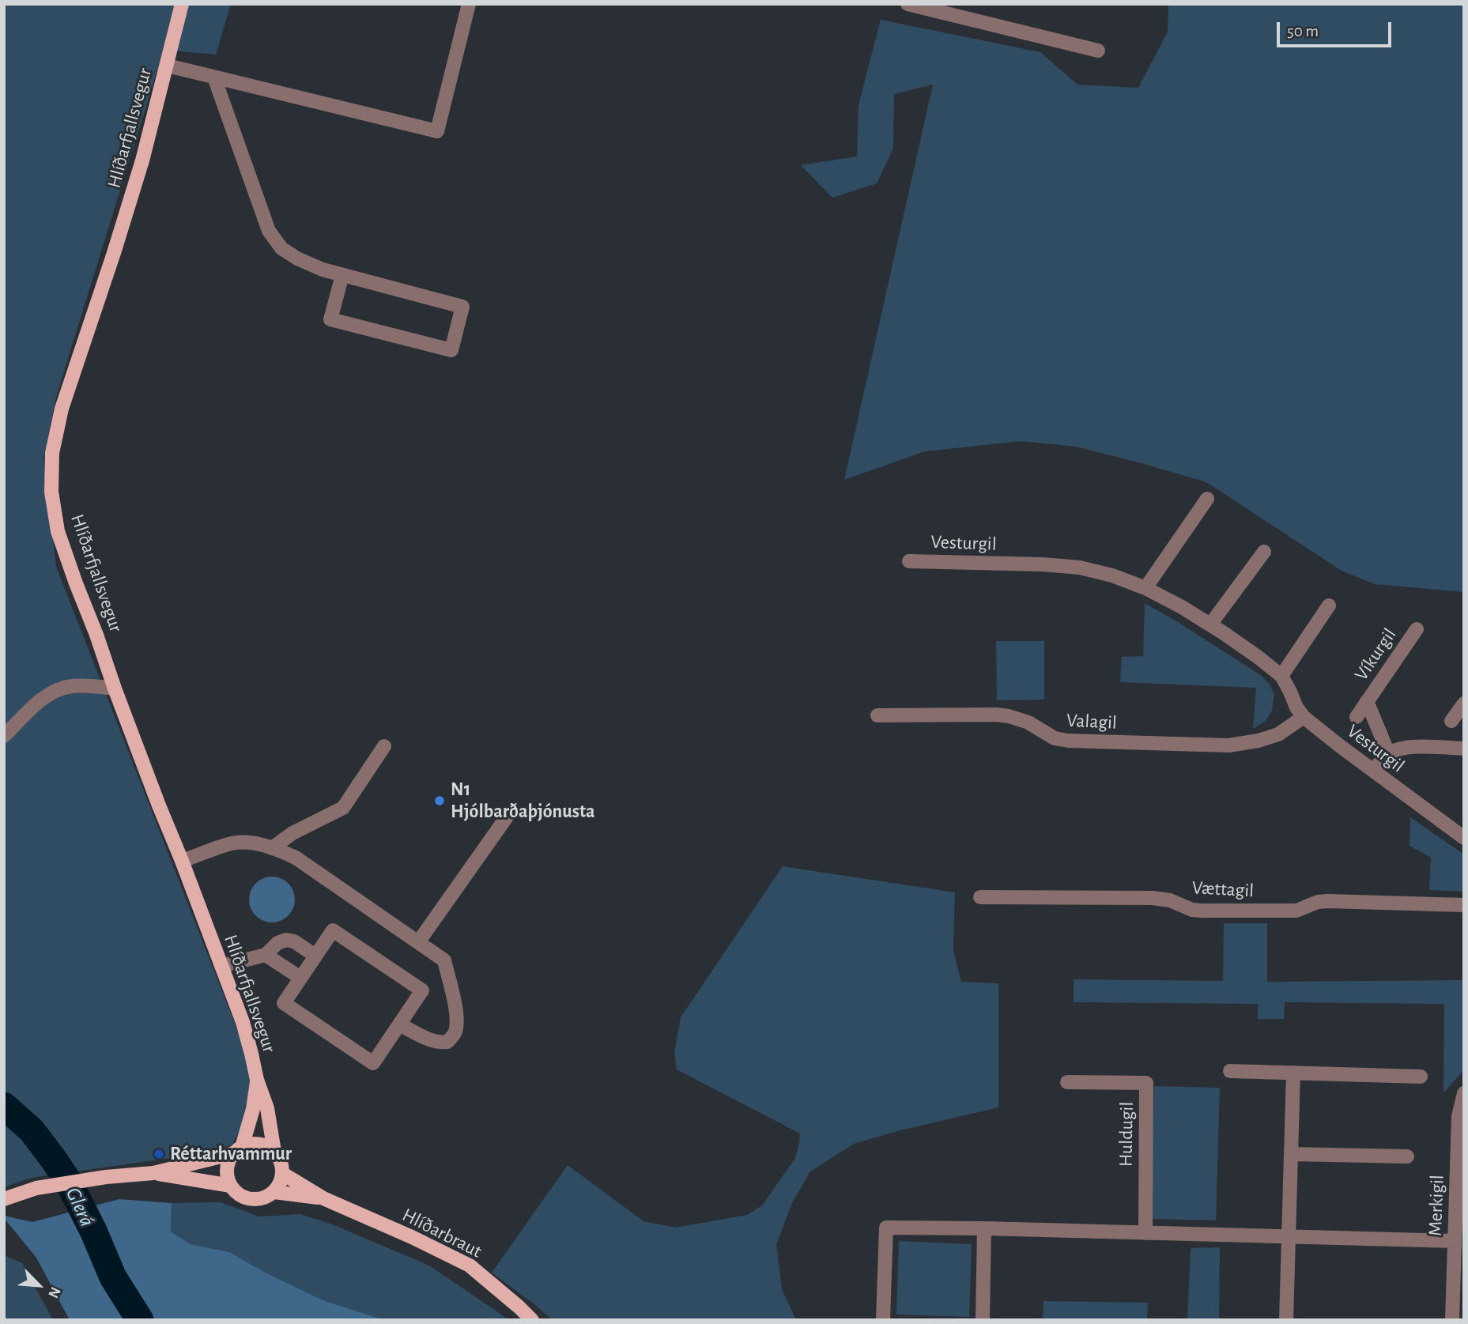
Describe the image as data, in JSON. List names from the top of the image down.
{
  "streets": {
    "main road": ["Hlíðarfjallsvegur", "Hlíðarbraut"],
    "street": [
      "Vesturgil",
      "Víkurgil",
      "Valagil",
      "Vættagil",
      "Huldugil",
      "Merkigil"
    ]
  },
  "crossings": [
    ["Hlíðarfjallsvegur", "Hlíðarbraut"],
    ["Vesturgil", "Valagil"]
  ],
  "water": ["Glerá"],
  "places": ["N1 Hjólbarðaþjónusta", "Réttarhvammur"],
  "scale_bar": "50 m",
  "north": "bottom right"
}
